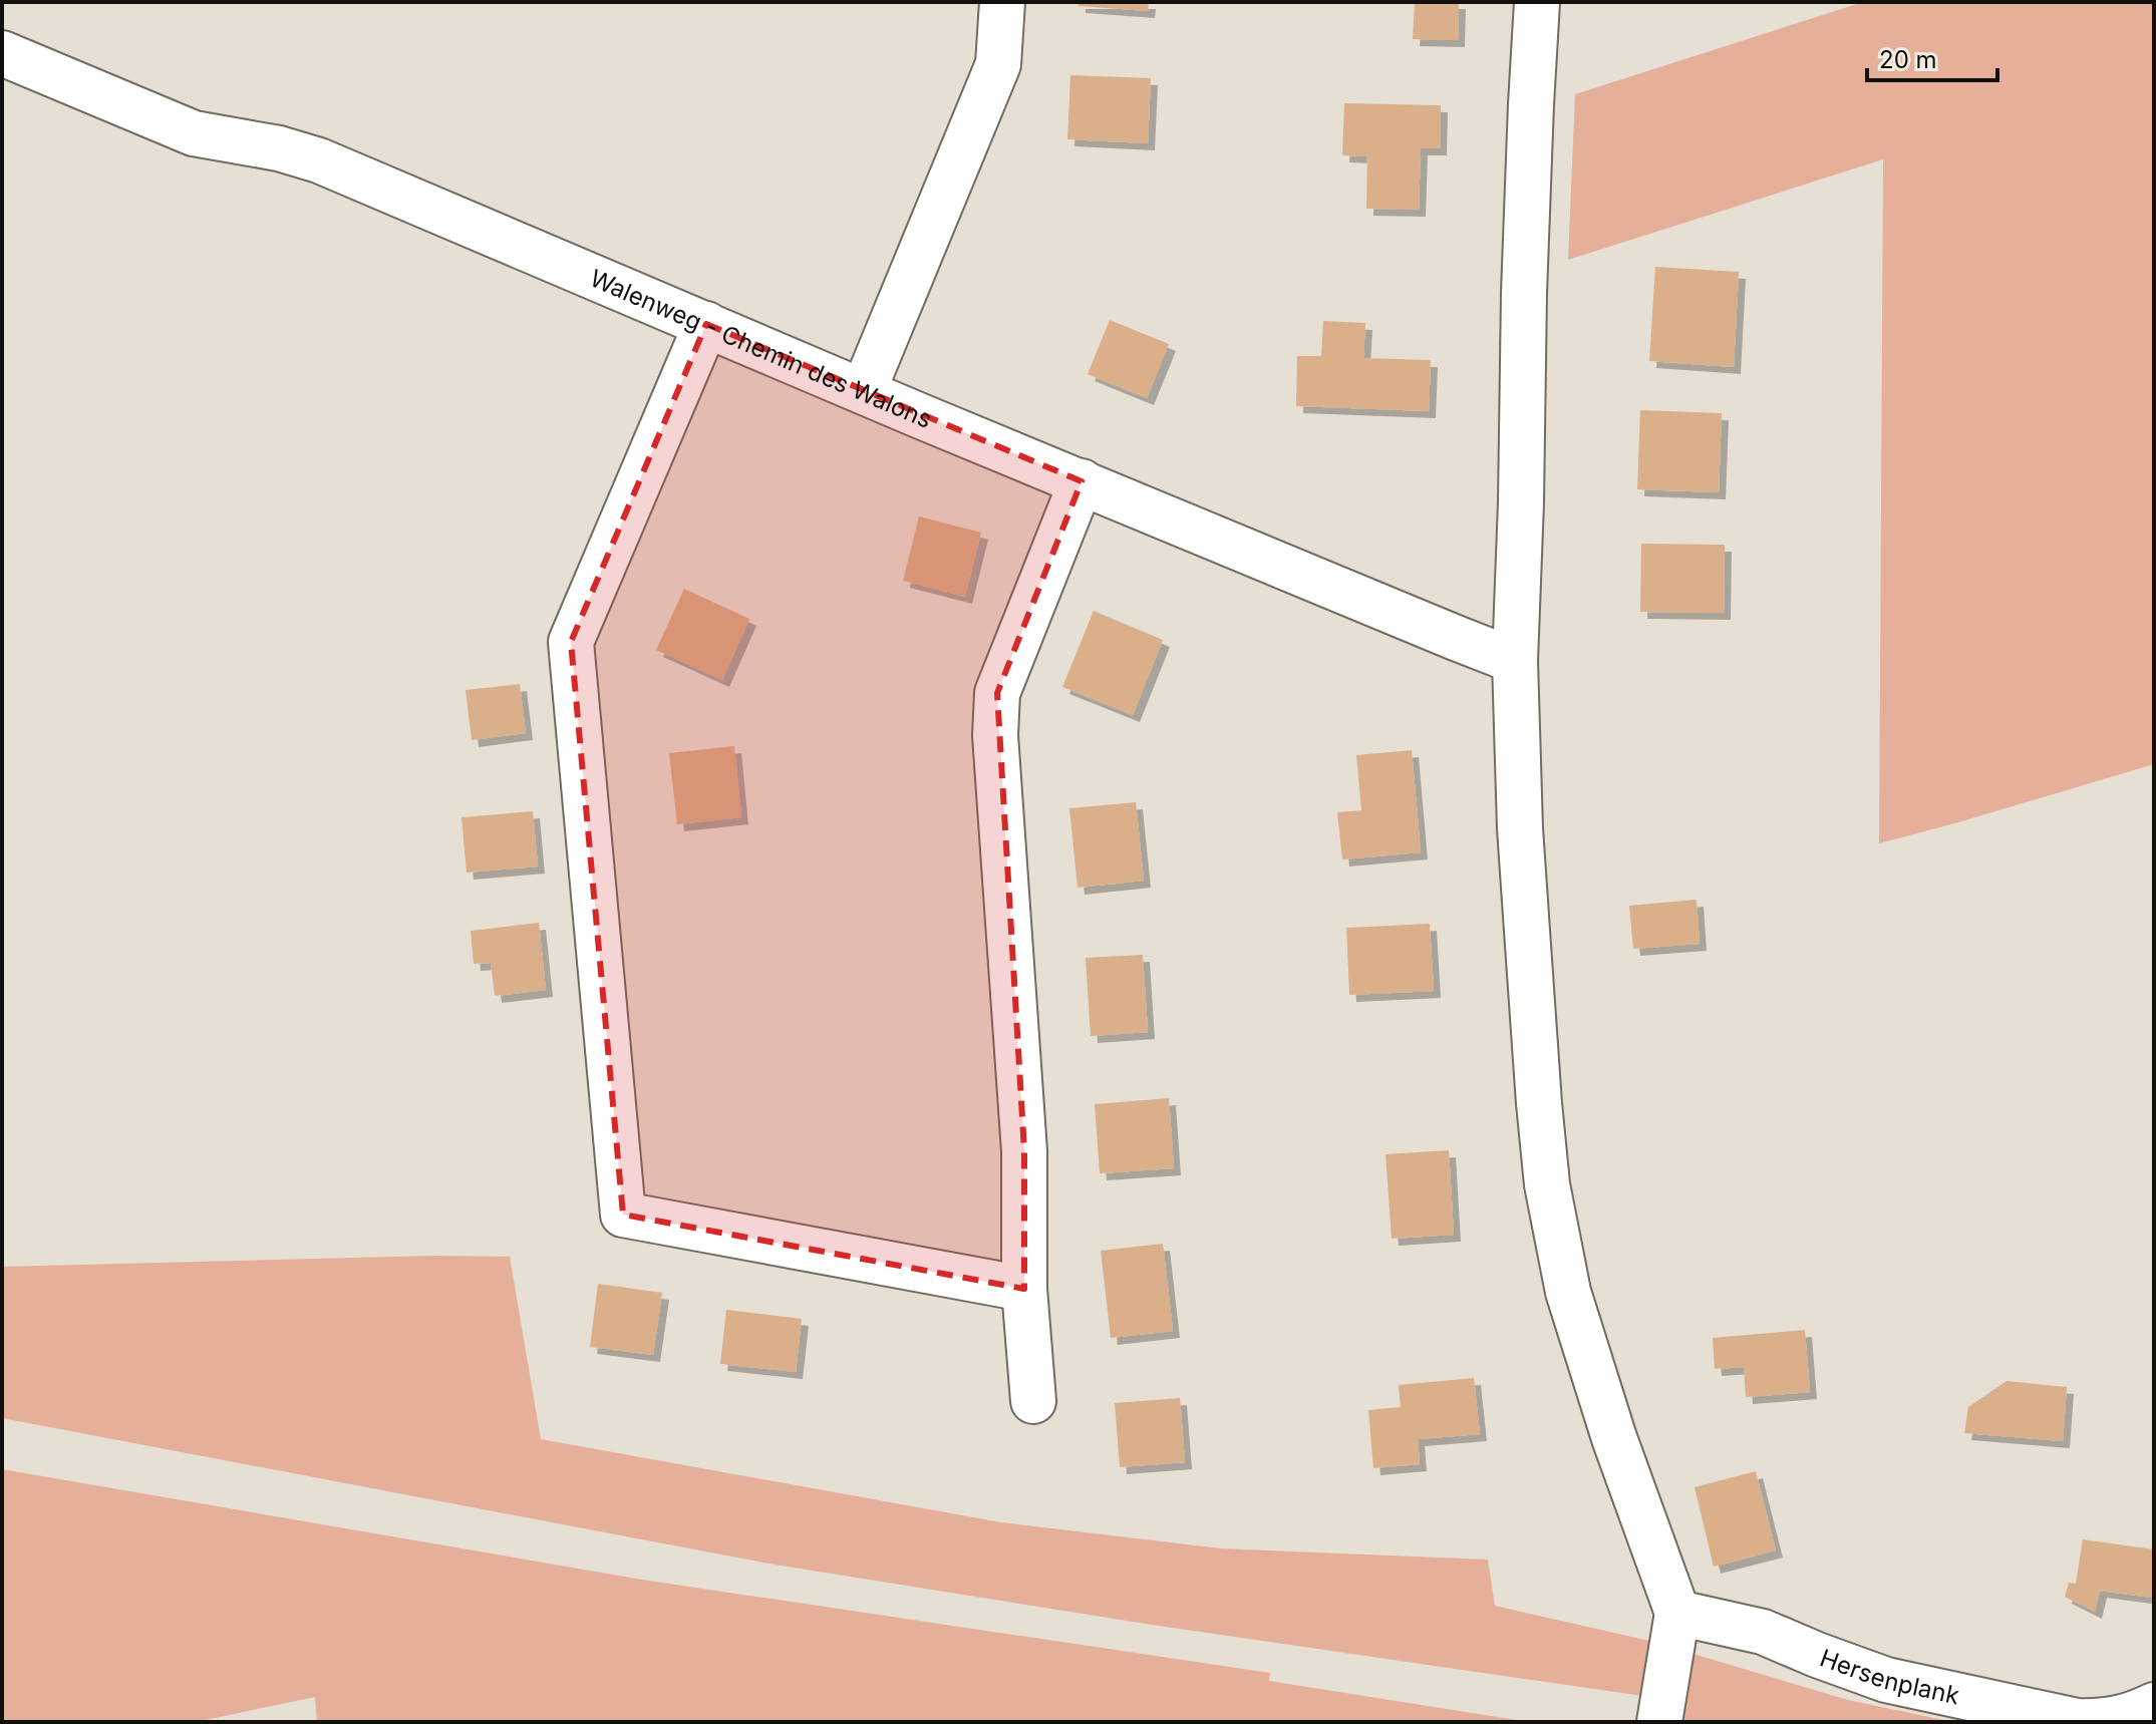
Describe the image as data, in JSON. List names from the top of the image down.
{
  "streets": {
    "street": ["Walenweg - Chemin des Walons", "Hersenplank"]
  },
  "scale_bar": "20 m"
}
